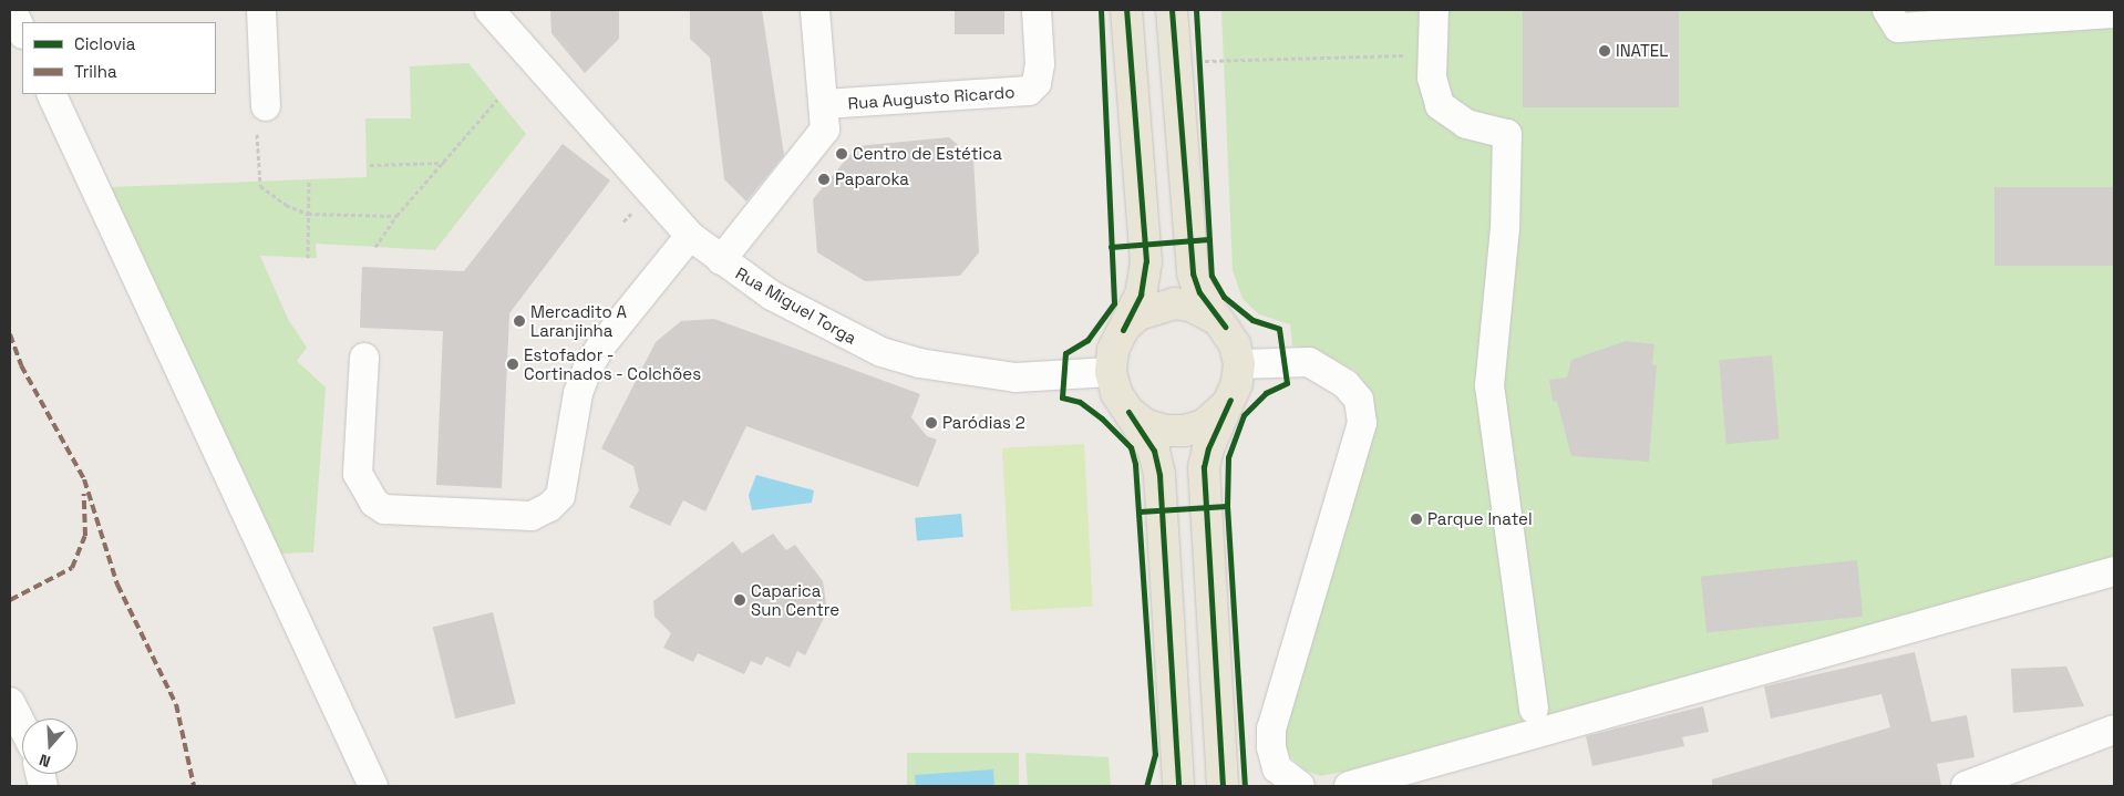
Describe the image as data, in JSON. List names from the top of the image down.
{
  "streets": {
    "street": ["Rua Augusto Ricardo", "Rua Miguel Torga"]
  },
  "crossings": [
    ["Rua Augusto Ricardo", "Rua Miguel Torga"]
  ],
  "places": [
    "INATEL",
    "Centro de Estética",
    "Paparoka",
    "Mercadito A Laranjinha",
    "Estofador - Cortinados - Colchões",
    "Paródias 2",
    "Parque Inatel",
    "Caparica Sun Centre"
  ],
  "legend": ["Ciclovia", "Trilha"],
  "north": "bottom"
}
